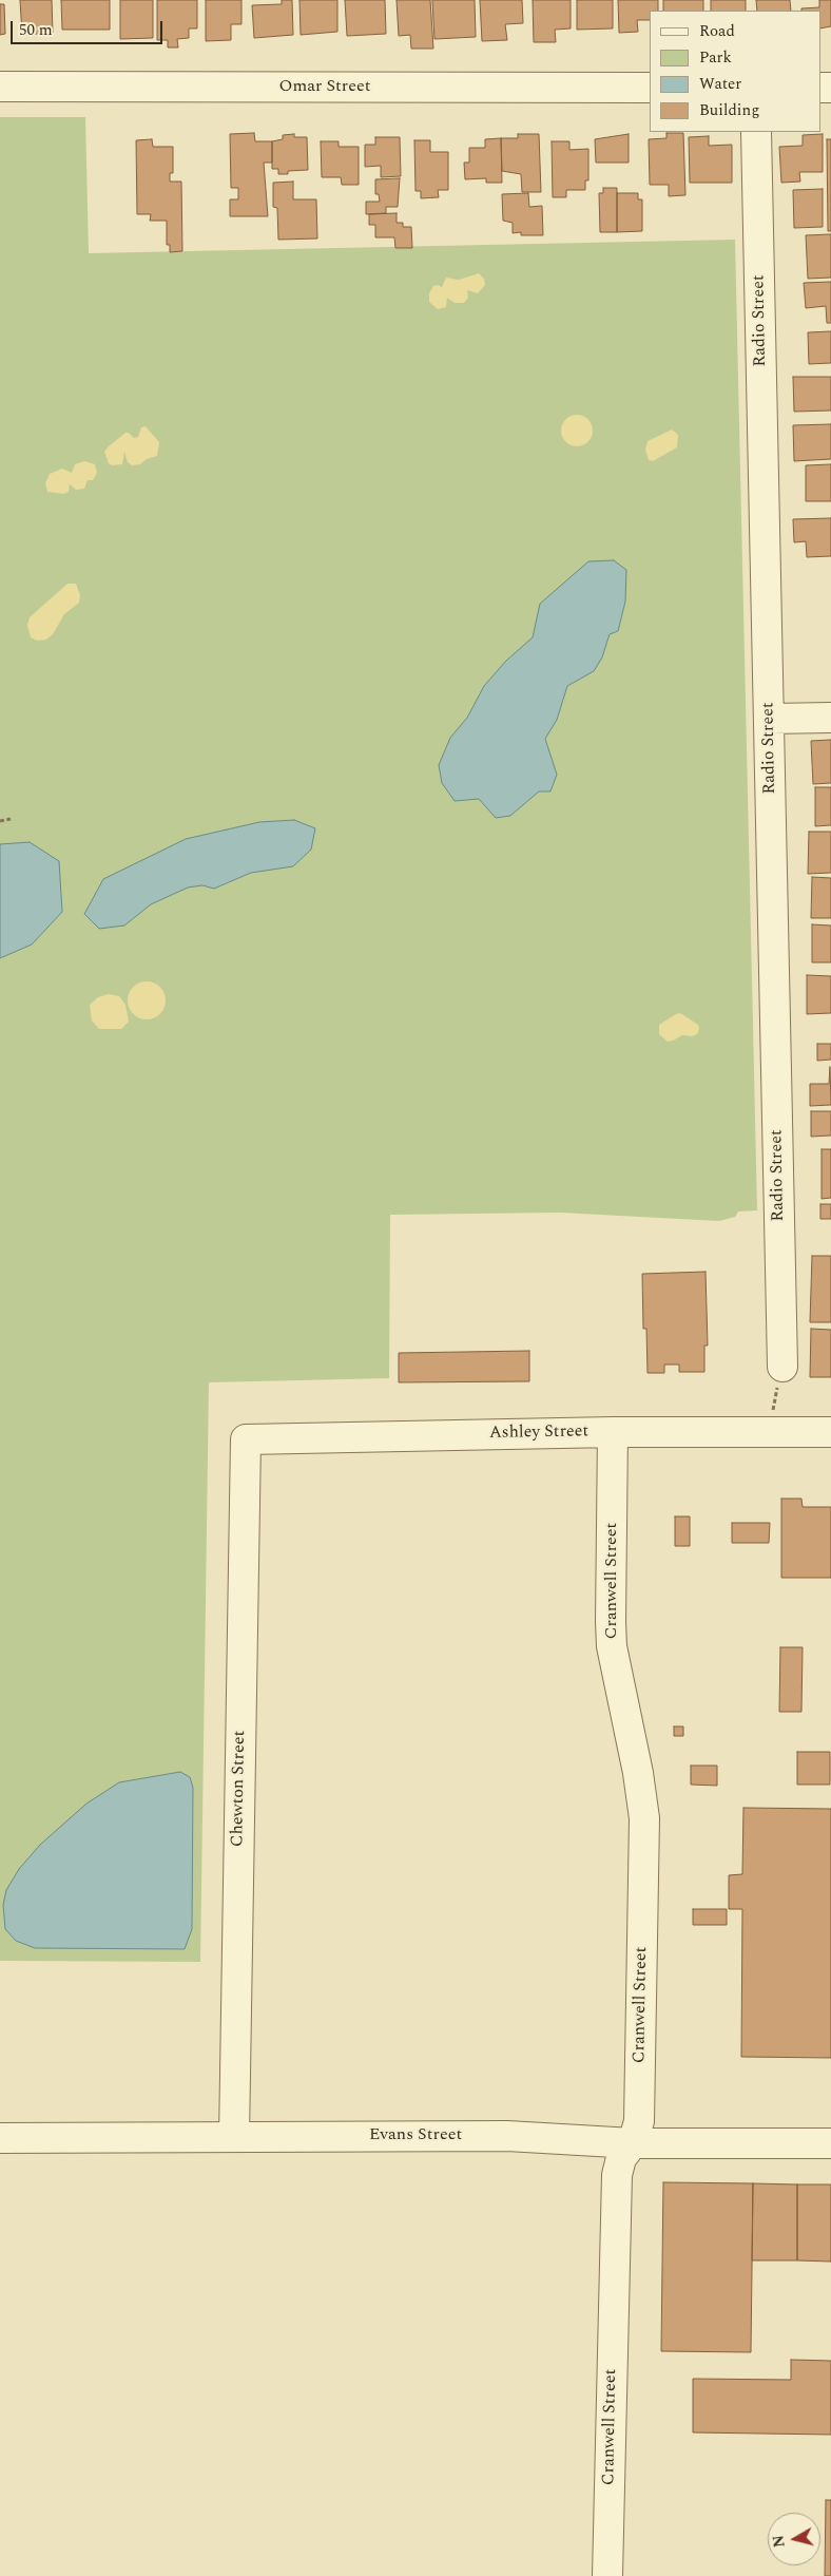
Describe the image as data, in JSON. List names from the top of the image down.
{
  "streets": {
    "street": [
      "Omar Street",
      "Radio Street",
      "Ashley Street",
      "Cranwell Street",
      "Chewton Street",
      "Evans Street"
    ]
  },
  "crossings": [
    ["Ashley Street", "Cranwell Street"],
    ["Ashley Street", "Chewton Street"],
    ["Cranwell Street", "Evans Street"],
    ["Chewton Street", "Evans Street"]
  ],
  "legend": [
    "Road",
    "Park",
    "Water",
    "Building"
  ],
  "scale_bar": "50 m",
  "north": "left"
}
